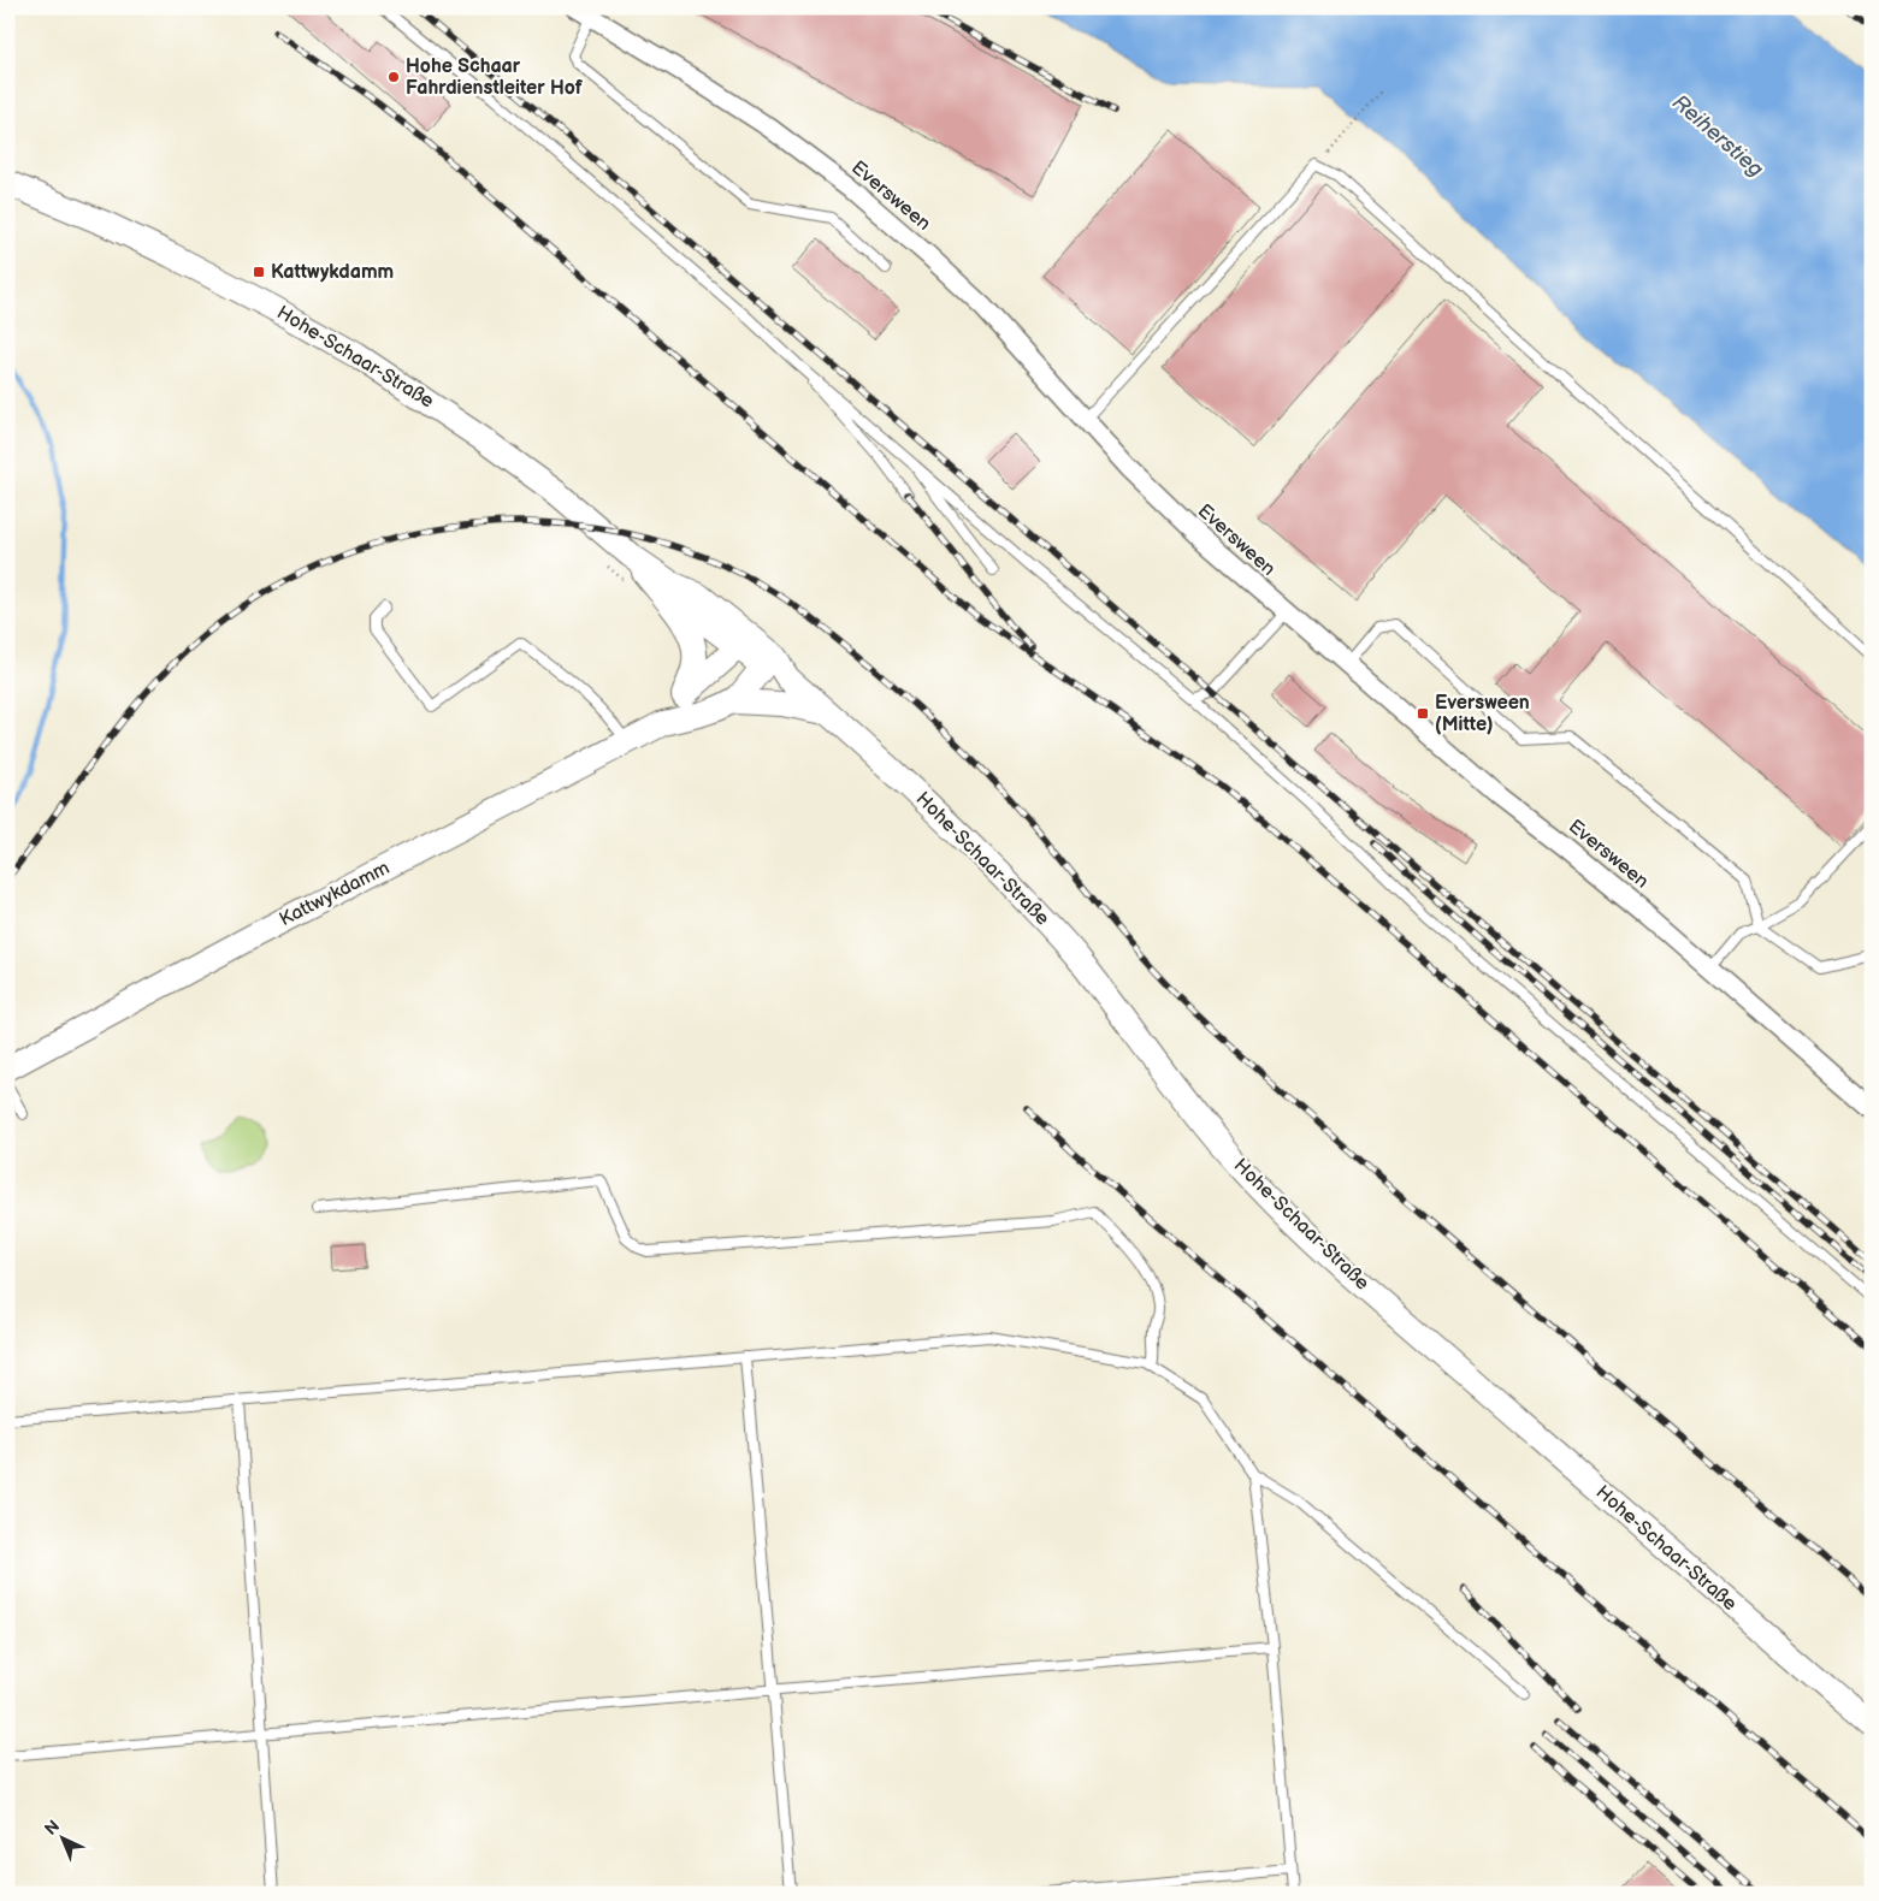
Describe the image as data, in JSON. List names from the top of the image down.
{
  "streets": {
    "main road": ["Hohe-Schaar-Straße", "Kattwykdamm"],
    "street": ["Eversween"]
  },
  "crossings": [
    ["Hohe-Schaar-Straße", "Kattwykdamm"]
  ],
  "water": ["Reiherstieg"],
  "places": {
    "other": ["Hohe Schaar Fahrdienstleiter Hof"],
    "transit": ["Kattwykdamm", "Eversween (Mitte)"]
  },
  "north": "top left"
}
